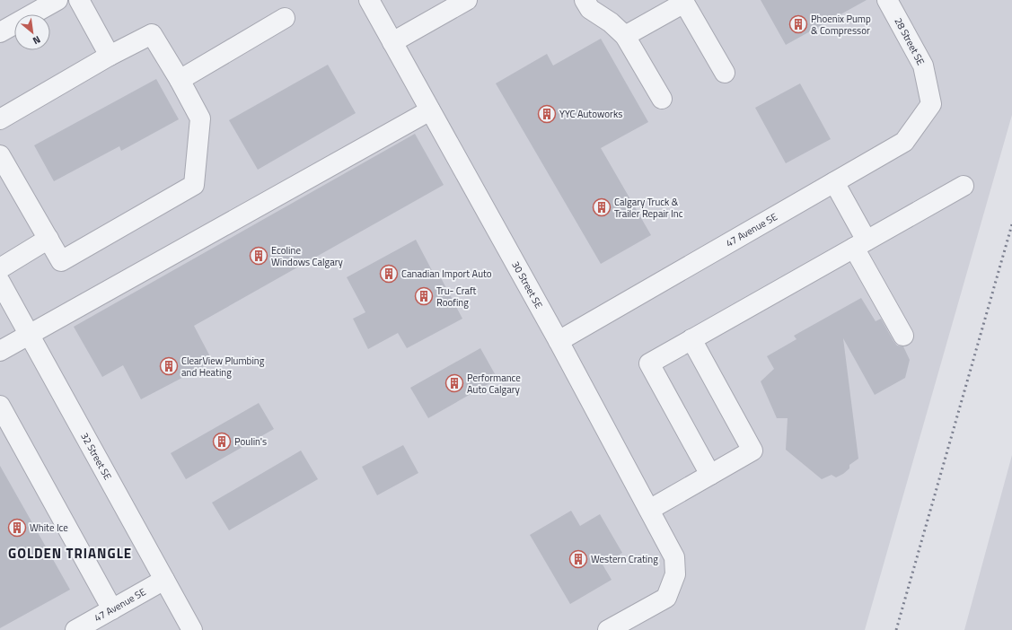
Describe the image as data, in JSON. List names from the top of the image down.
{
  "streets": {
    "street": [
      "28 Street SE",
      "47 Avenue SE",
      "30 Street SE",
      "32 Street SE"
    ]
  },
  "crossings": [
    ["28 Street SE", "47 Avenue SE"],
    ["47 Avenue SE", "30 Street SE"],
    ["47 Avenue SE", "32 Street SE"]
  ],
  "districts": ["GOLDEN TRIANGLE"],
  "places": {
    "building": [
      "Phoenix Pump & Compressor",
      "YYC Autoworks",
      "Calgary Truck & Trailer Repair Inc",
      "Ecoline Windows Calgary",
      "Canadian Import Auto",
      "Tru- Craft Roofing",
      "ClearView Plumbing and Heating",
      "Performance Auto Calgary",
      "Poulin's",
      "White Ice",
      "Western Crating"
    ]
  },
  "north": "bottom right"
}
